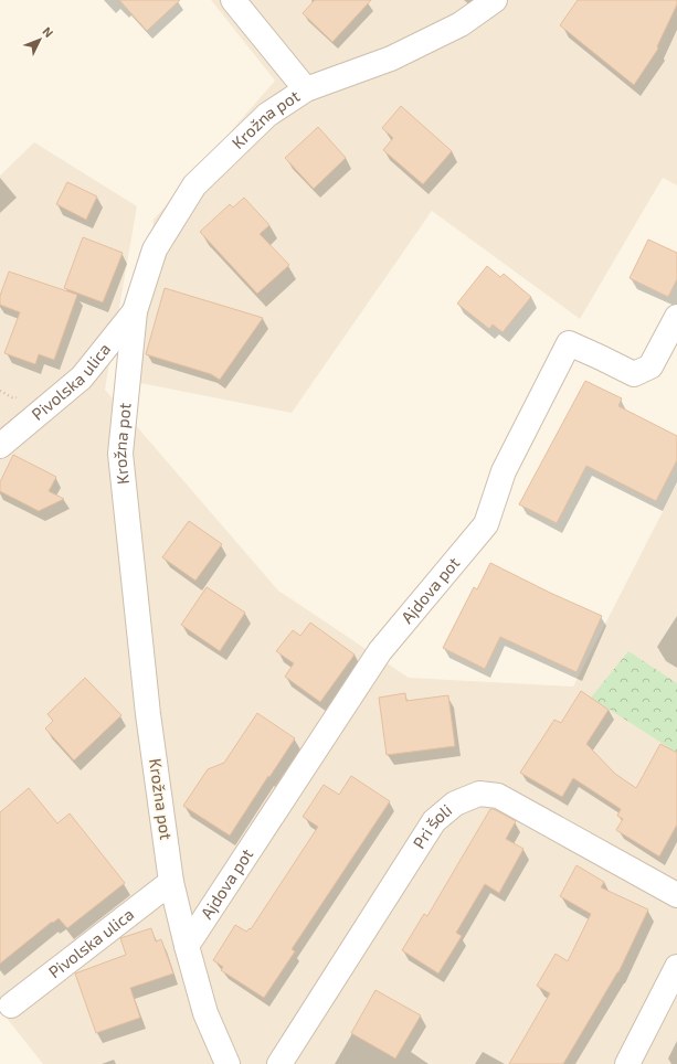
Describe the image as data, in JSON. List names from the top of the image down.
{
  "streets": {
    "street": [
      "Krožna pot",
      "Pivolska ulica",
      "Ajdova pot",
      "Pri šoli"
    ]
  },
  "crossings": [
    ["Krožna pot", "Pivolska ulica"],
    ["Krožna pot", "Ajdova pot"]
  ],
  "north": "top right"
}
